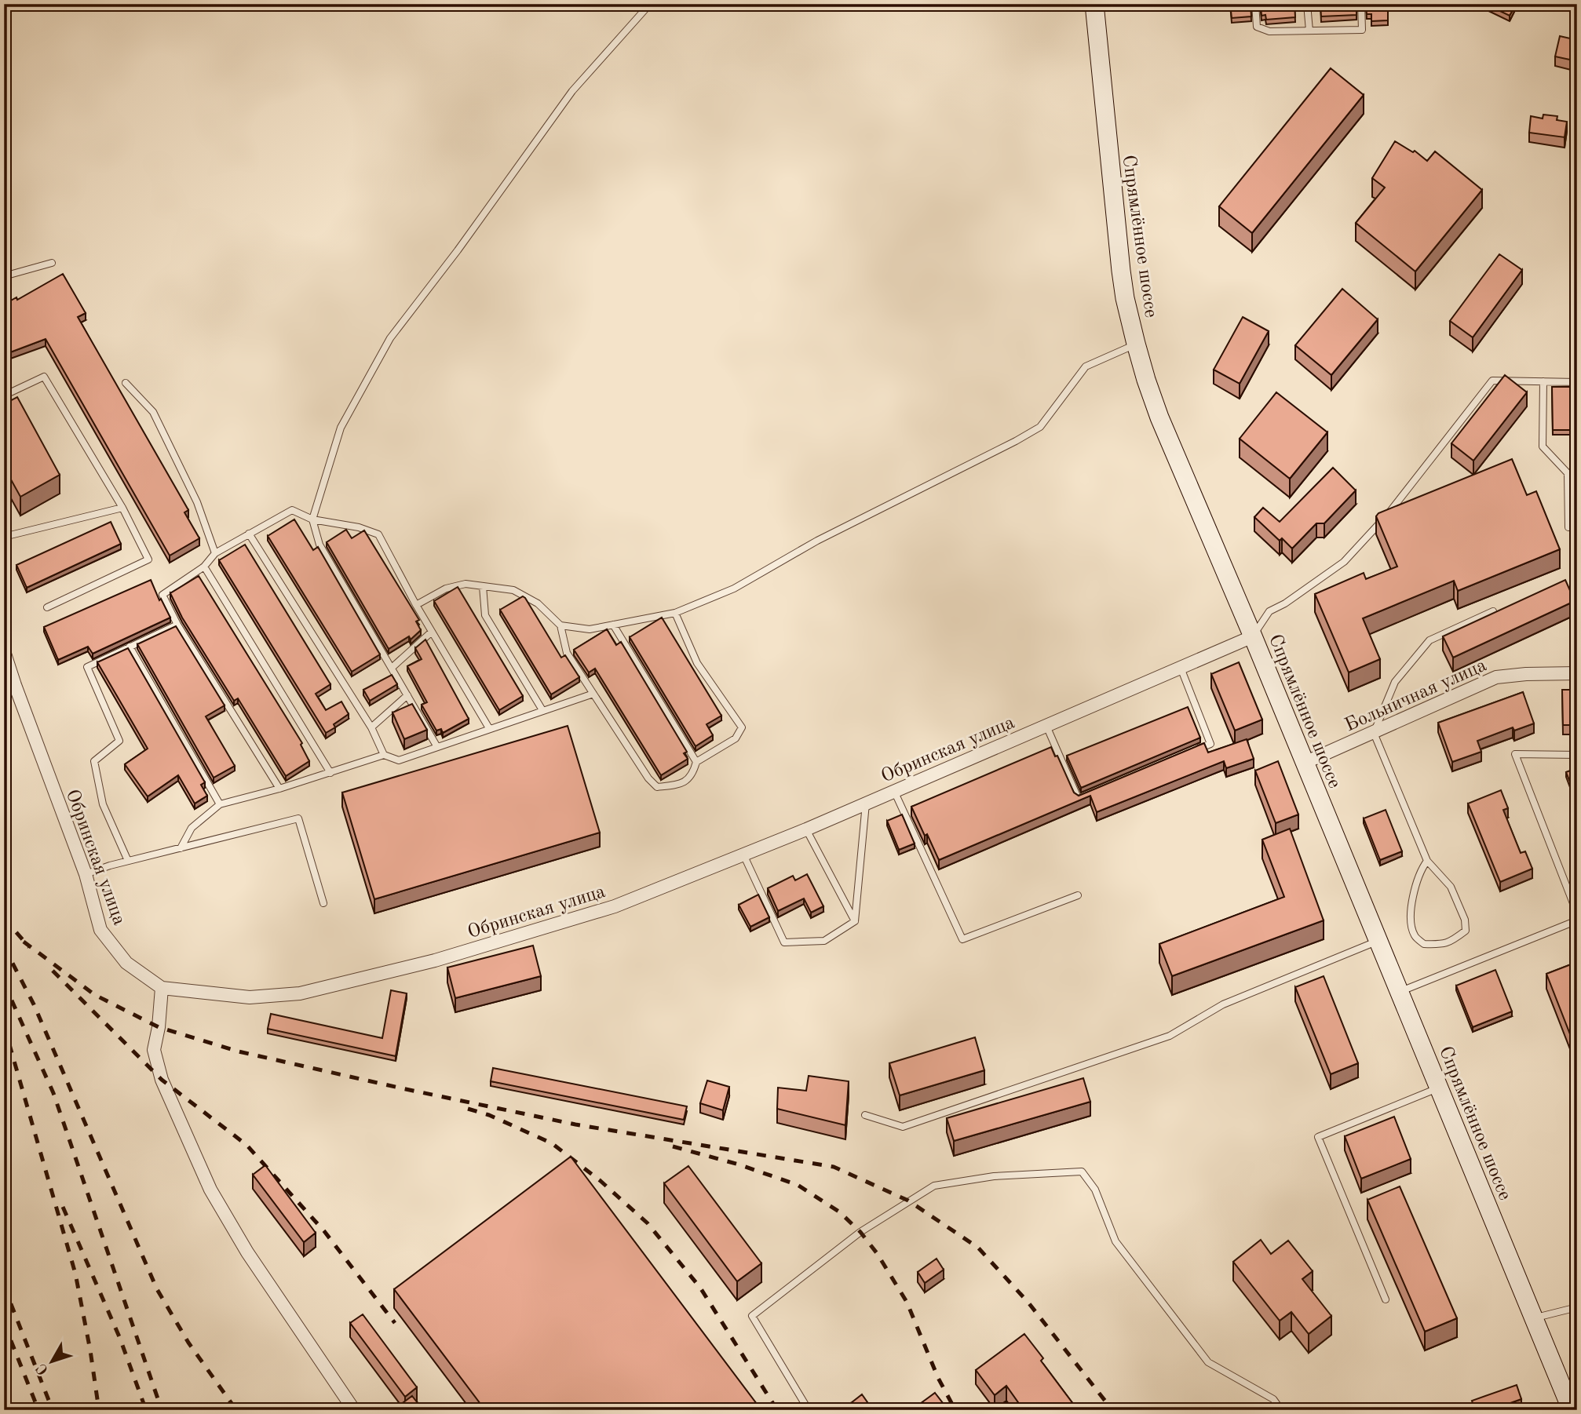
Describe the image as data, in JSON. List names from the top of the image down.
{
  "streets": {
    "main road": ["Спрямлённое шоссе"],
    "street": ["Больничная улица", "Обринская улица"]
  },
  "crossings": [
    ["Спрямлённое шоссе", "Больничная улица"],
    ["Спрямлённое шоссе", "Обринская улица"]
  ],
  "north": "bottom left"
}
